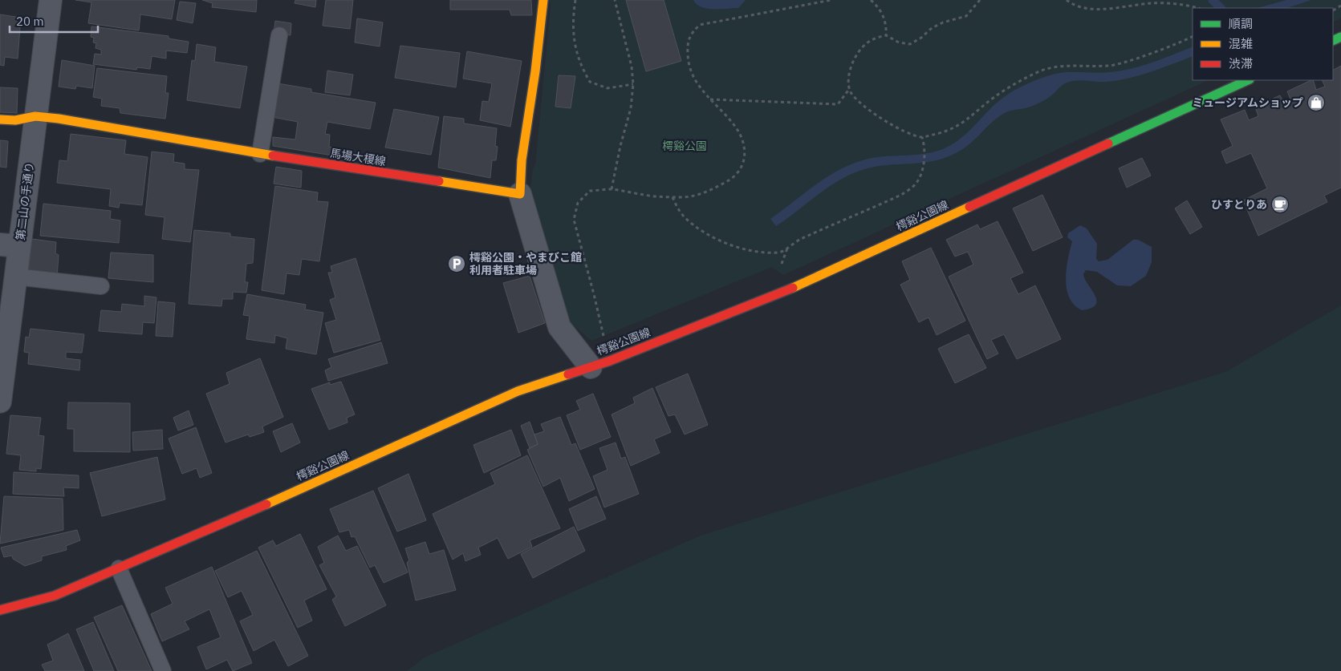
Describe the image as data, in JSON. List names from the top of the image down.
{
  "streets": {
    "main road": ["馬場大榎線", "樗谿公園線"],
    "street": ["第二山の手通り"]
  },
  "crossings": [
    ["馬場大榎線", "第二山の手通り"]
  ],
  "parks": ["樗谿公園"],
  "places": {
    "shop": ["ミュージアムショップ"],
    "cafe": ["ひすとりあ"],
    "parking": ["樗谿公園・やまびこ館 利用者駐車場"]
  },
  "legend": ["順調", "混雑", "渋滞"],
  "scale_bar": "20 m"
}
